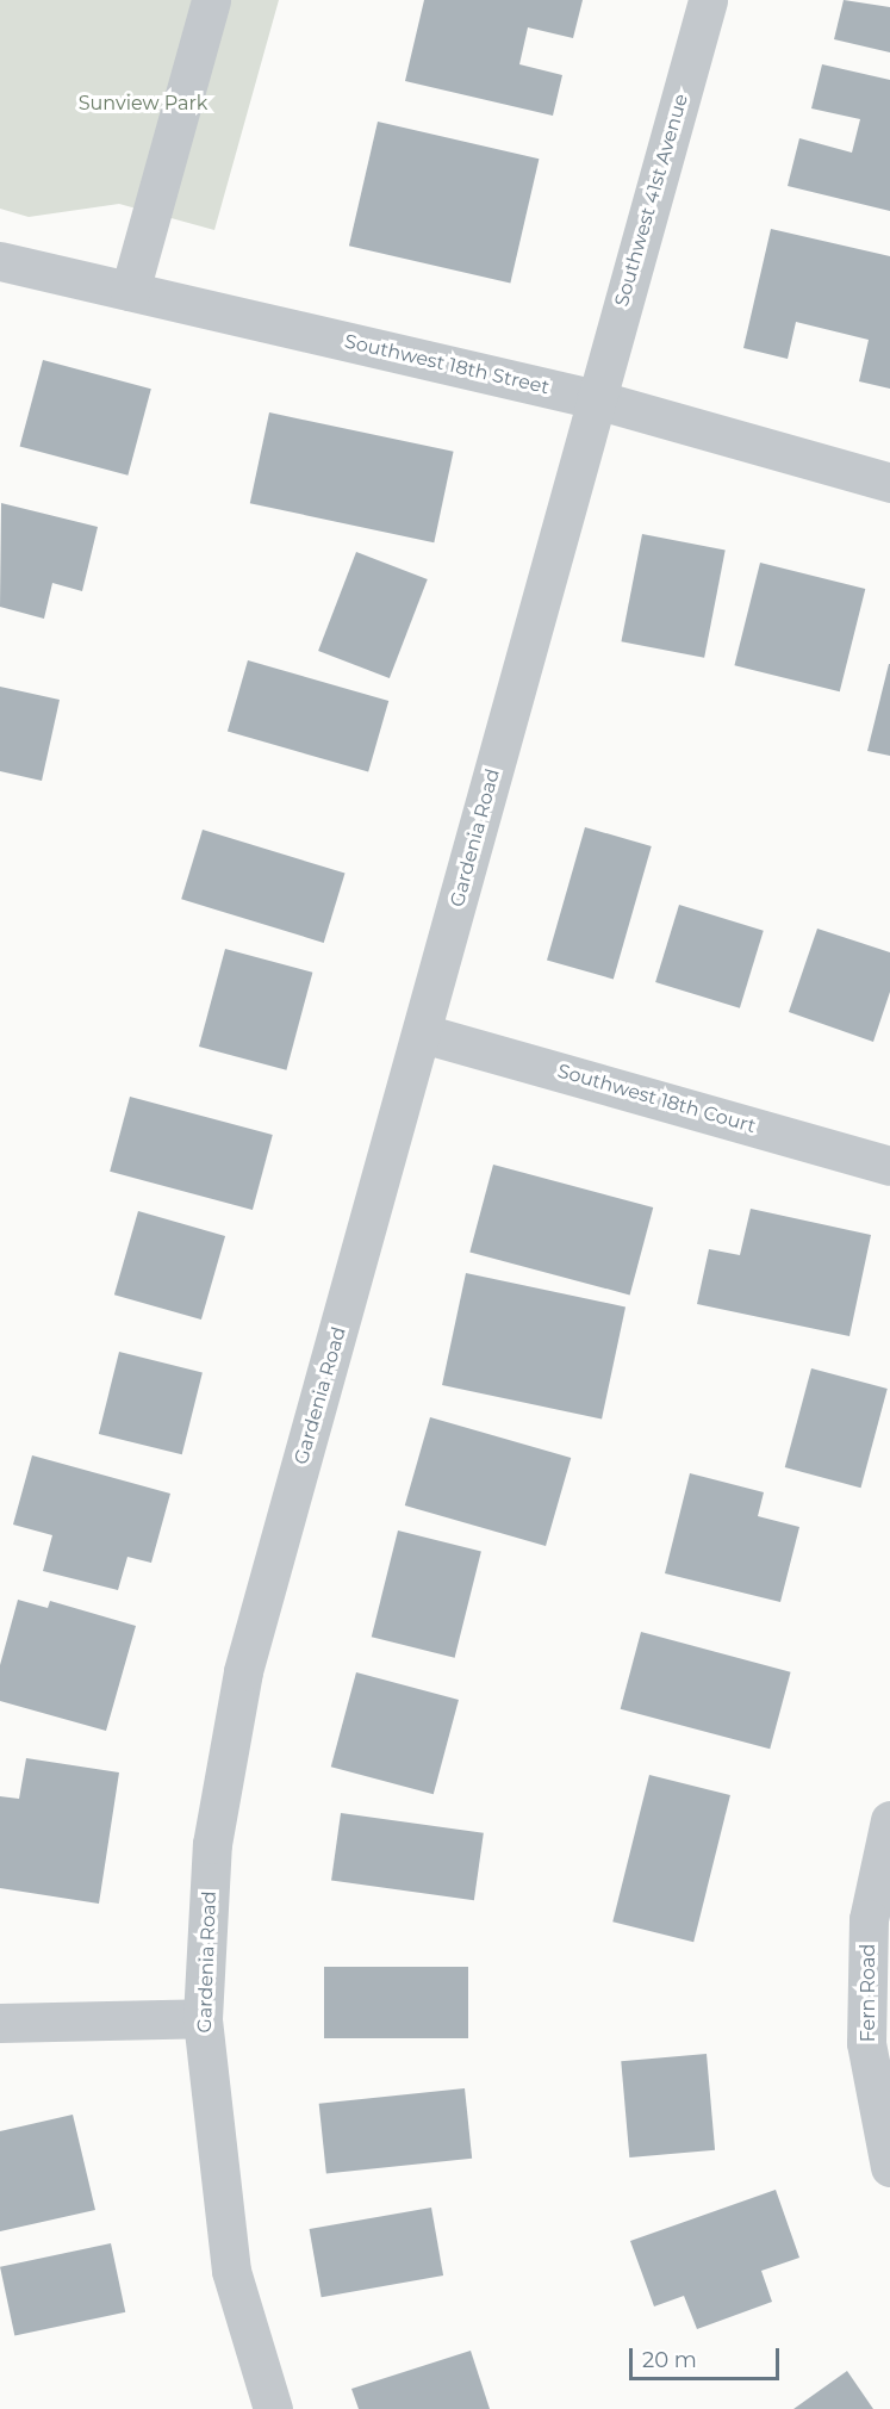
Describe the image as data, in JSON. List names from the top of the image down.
{
  "streets": {
    "street": [
      "Southwest 41st Avenue",
      "Southwest 18th Street",
      "Gardenia Road",
      "Southwest 18th Court",
      "Fern Road"
    ]
  },
  "crossings": [
    ["Southwest 41st Avenue", "Southwest 18th Street"],
    ["Southwest 41st Avenue", "Gardenia Road"],
    ["Southwest 18th Street", "Gardenia Road"],
    ["Gardenia Road", "Southwest 18th Court"]
  ],
  "parks": ["Sunview Park"],
  "scale_bar": "20 m"
}
